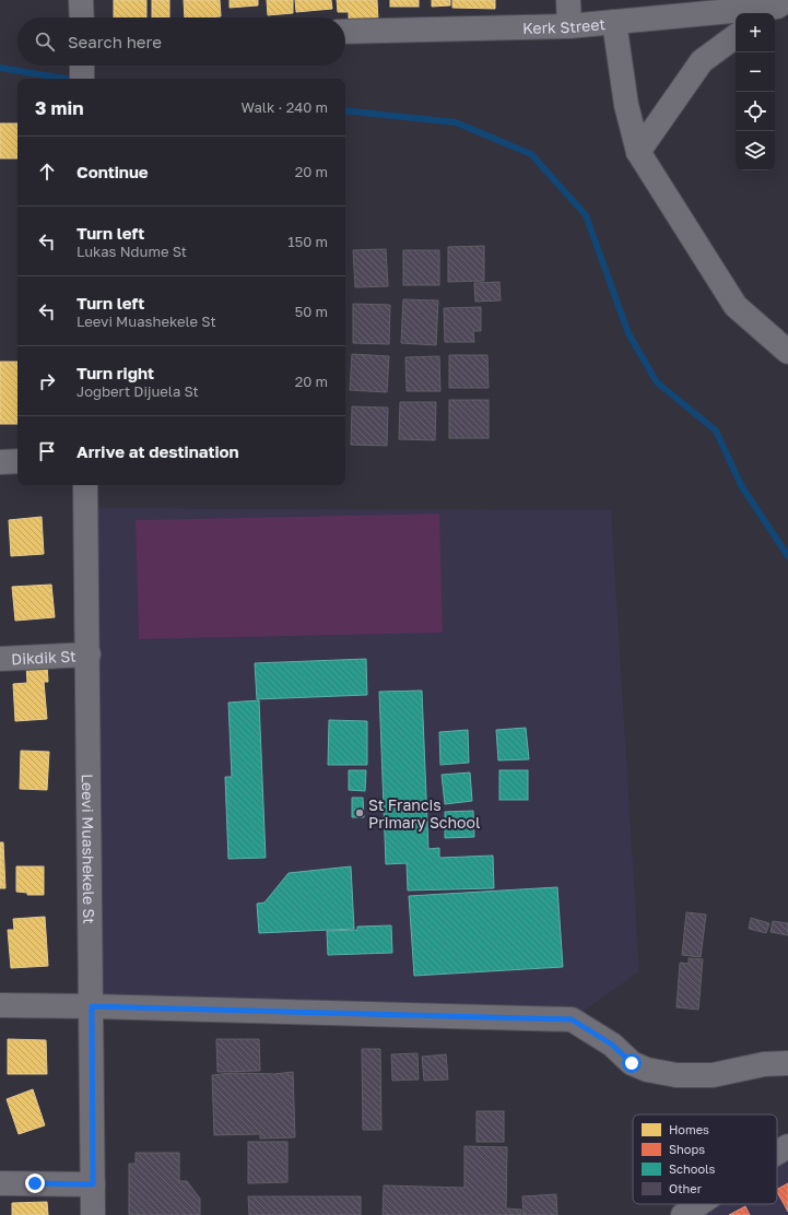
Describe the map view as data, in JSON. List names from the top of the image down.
{
  "streets": {
    "street": ["Kerk Street", "Dikdik St", "Leevi Muashekele St"]
  },
  "crossings": [
    ["Dikdik St", "Leevi Muashekele St"]
  ],
  "places": ["St Francis Primary School"],
  "legend": [
    "Homes",
    "Shops",
    "Schools",
    "Other"
  ],
  "page": {
    "map_buttons": ["+", "−"],
    "search": "Search here",
    "heading": ["3 min", "Walk · 240 m"],
    "list": [
      ["Continue", "20 m"],
      ["Turn left", "Lukas Ndume St", "150 m"],
      ["Turn left", "Leevi Muashekele St", "50 m"],
      ["Turn right", "Jogbert Dijuela St", "20 m"],
      "Arrive at destination"
    ]
  }
}
